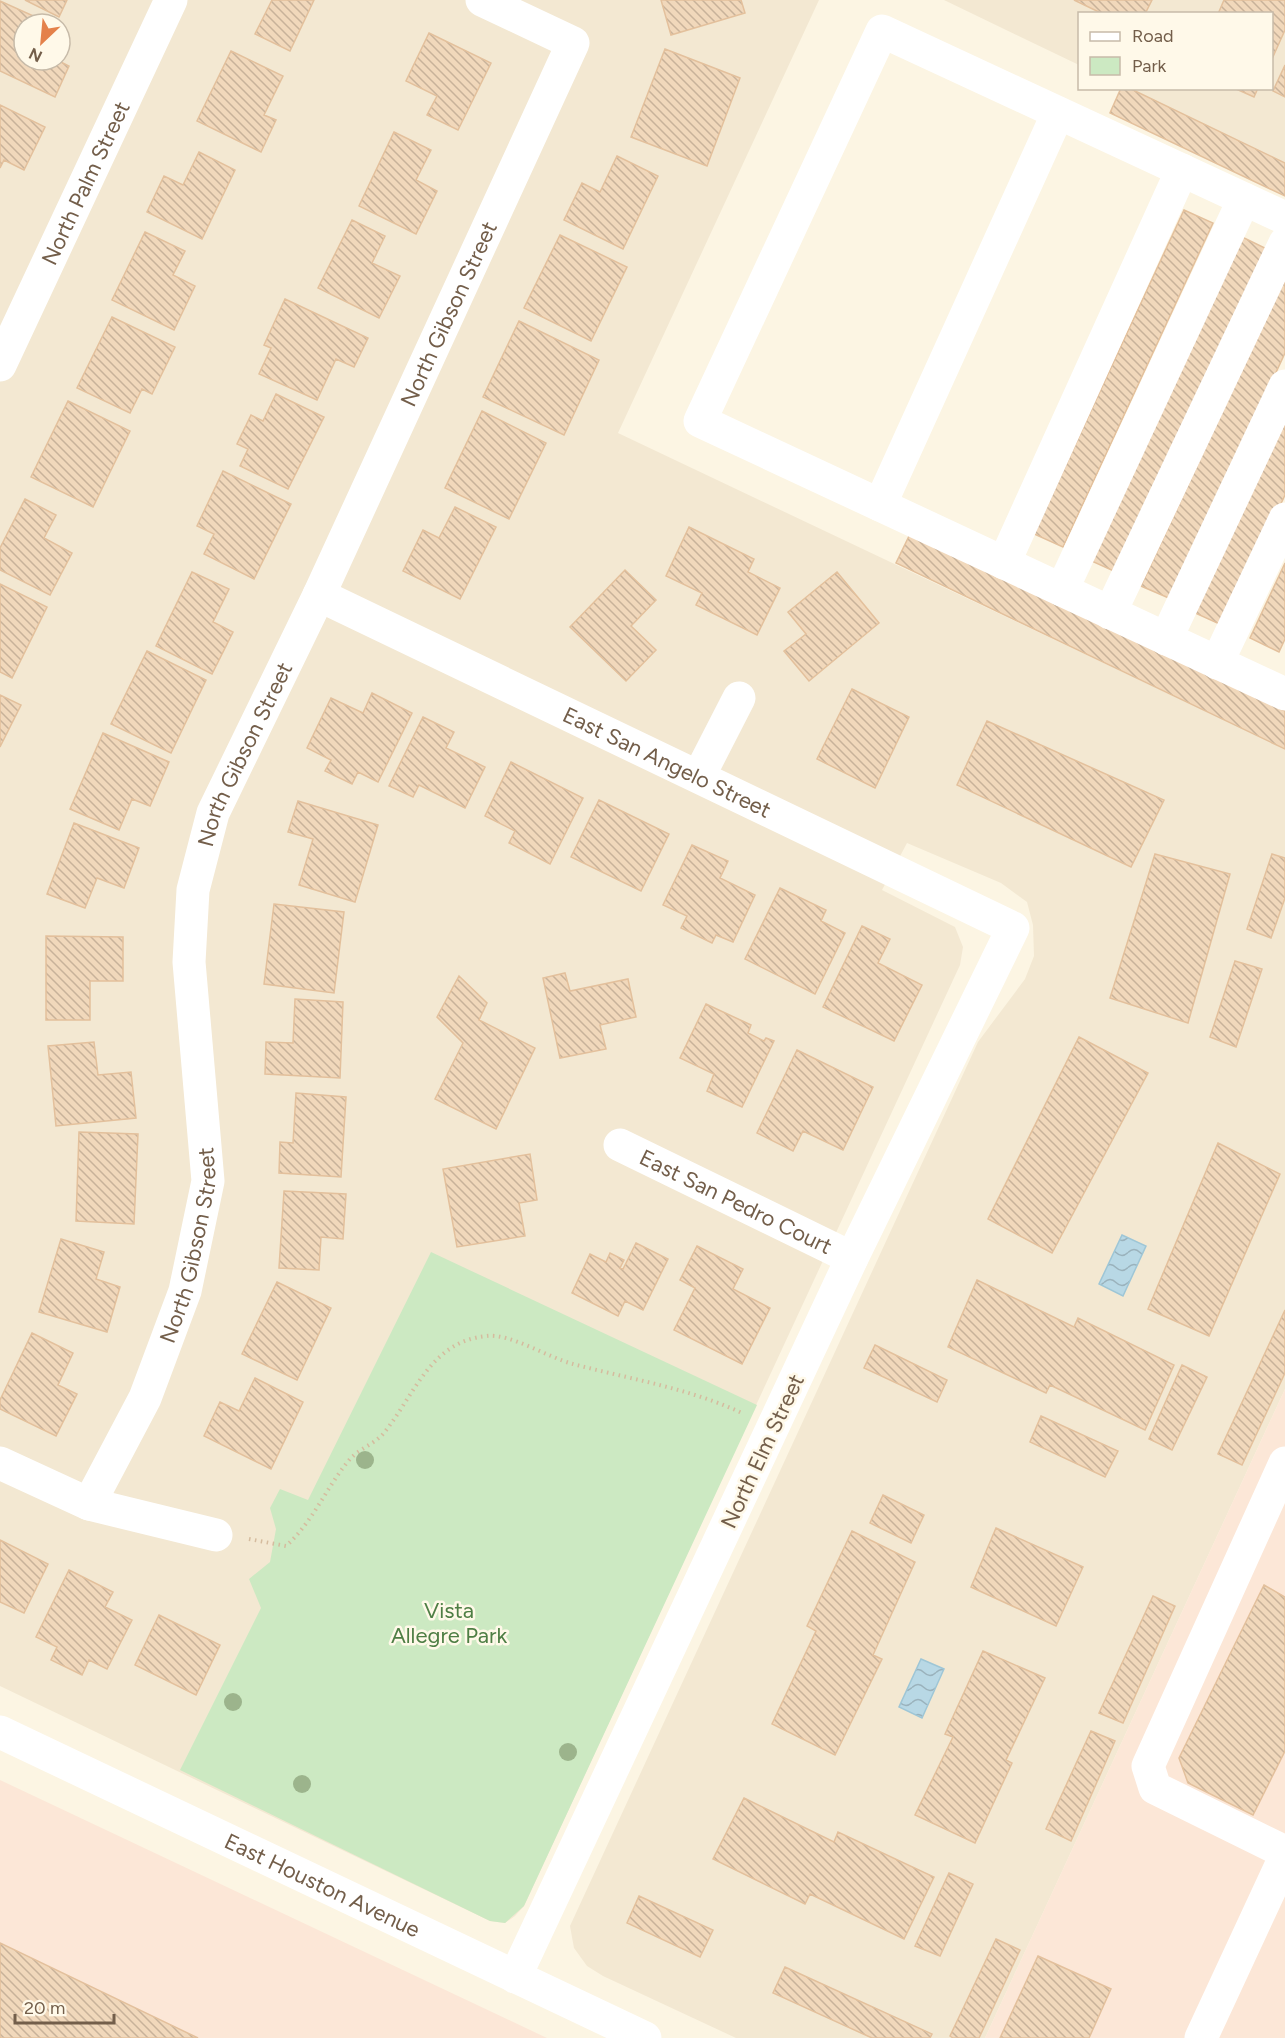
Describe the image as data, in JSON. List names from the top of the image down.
{
  "streets": {
    "street": [
      "North Palm Street",
      "North Gibson Street",
      "East San Angelo Street",
      "East San Pedro Court",
      "North Elm Street",
      "East Houston Avenue"
    ]
  },
  "crossings": [
    ["North Gibson Street", "East San Angelo Street"],
    ["East San Angelo Street", "North Elm Street"],
    ["East San Pedro Court", "North Elm Street"],
    ["North Elm Street", "East Houston Avenue"]
  ],
  "parks": ["Vista Allegre Park"],
  "legend": ["Road", "Park"],
  "scale_bar": "20 m",
  "north": "bottom left"
}
